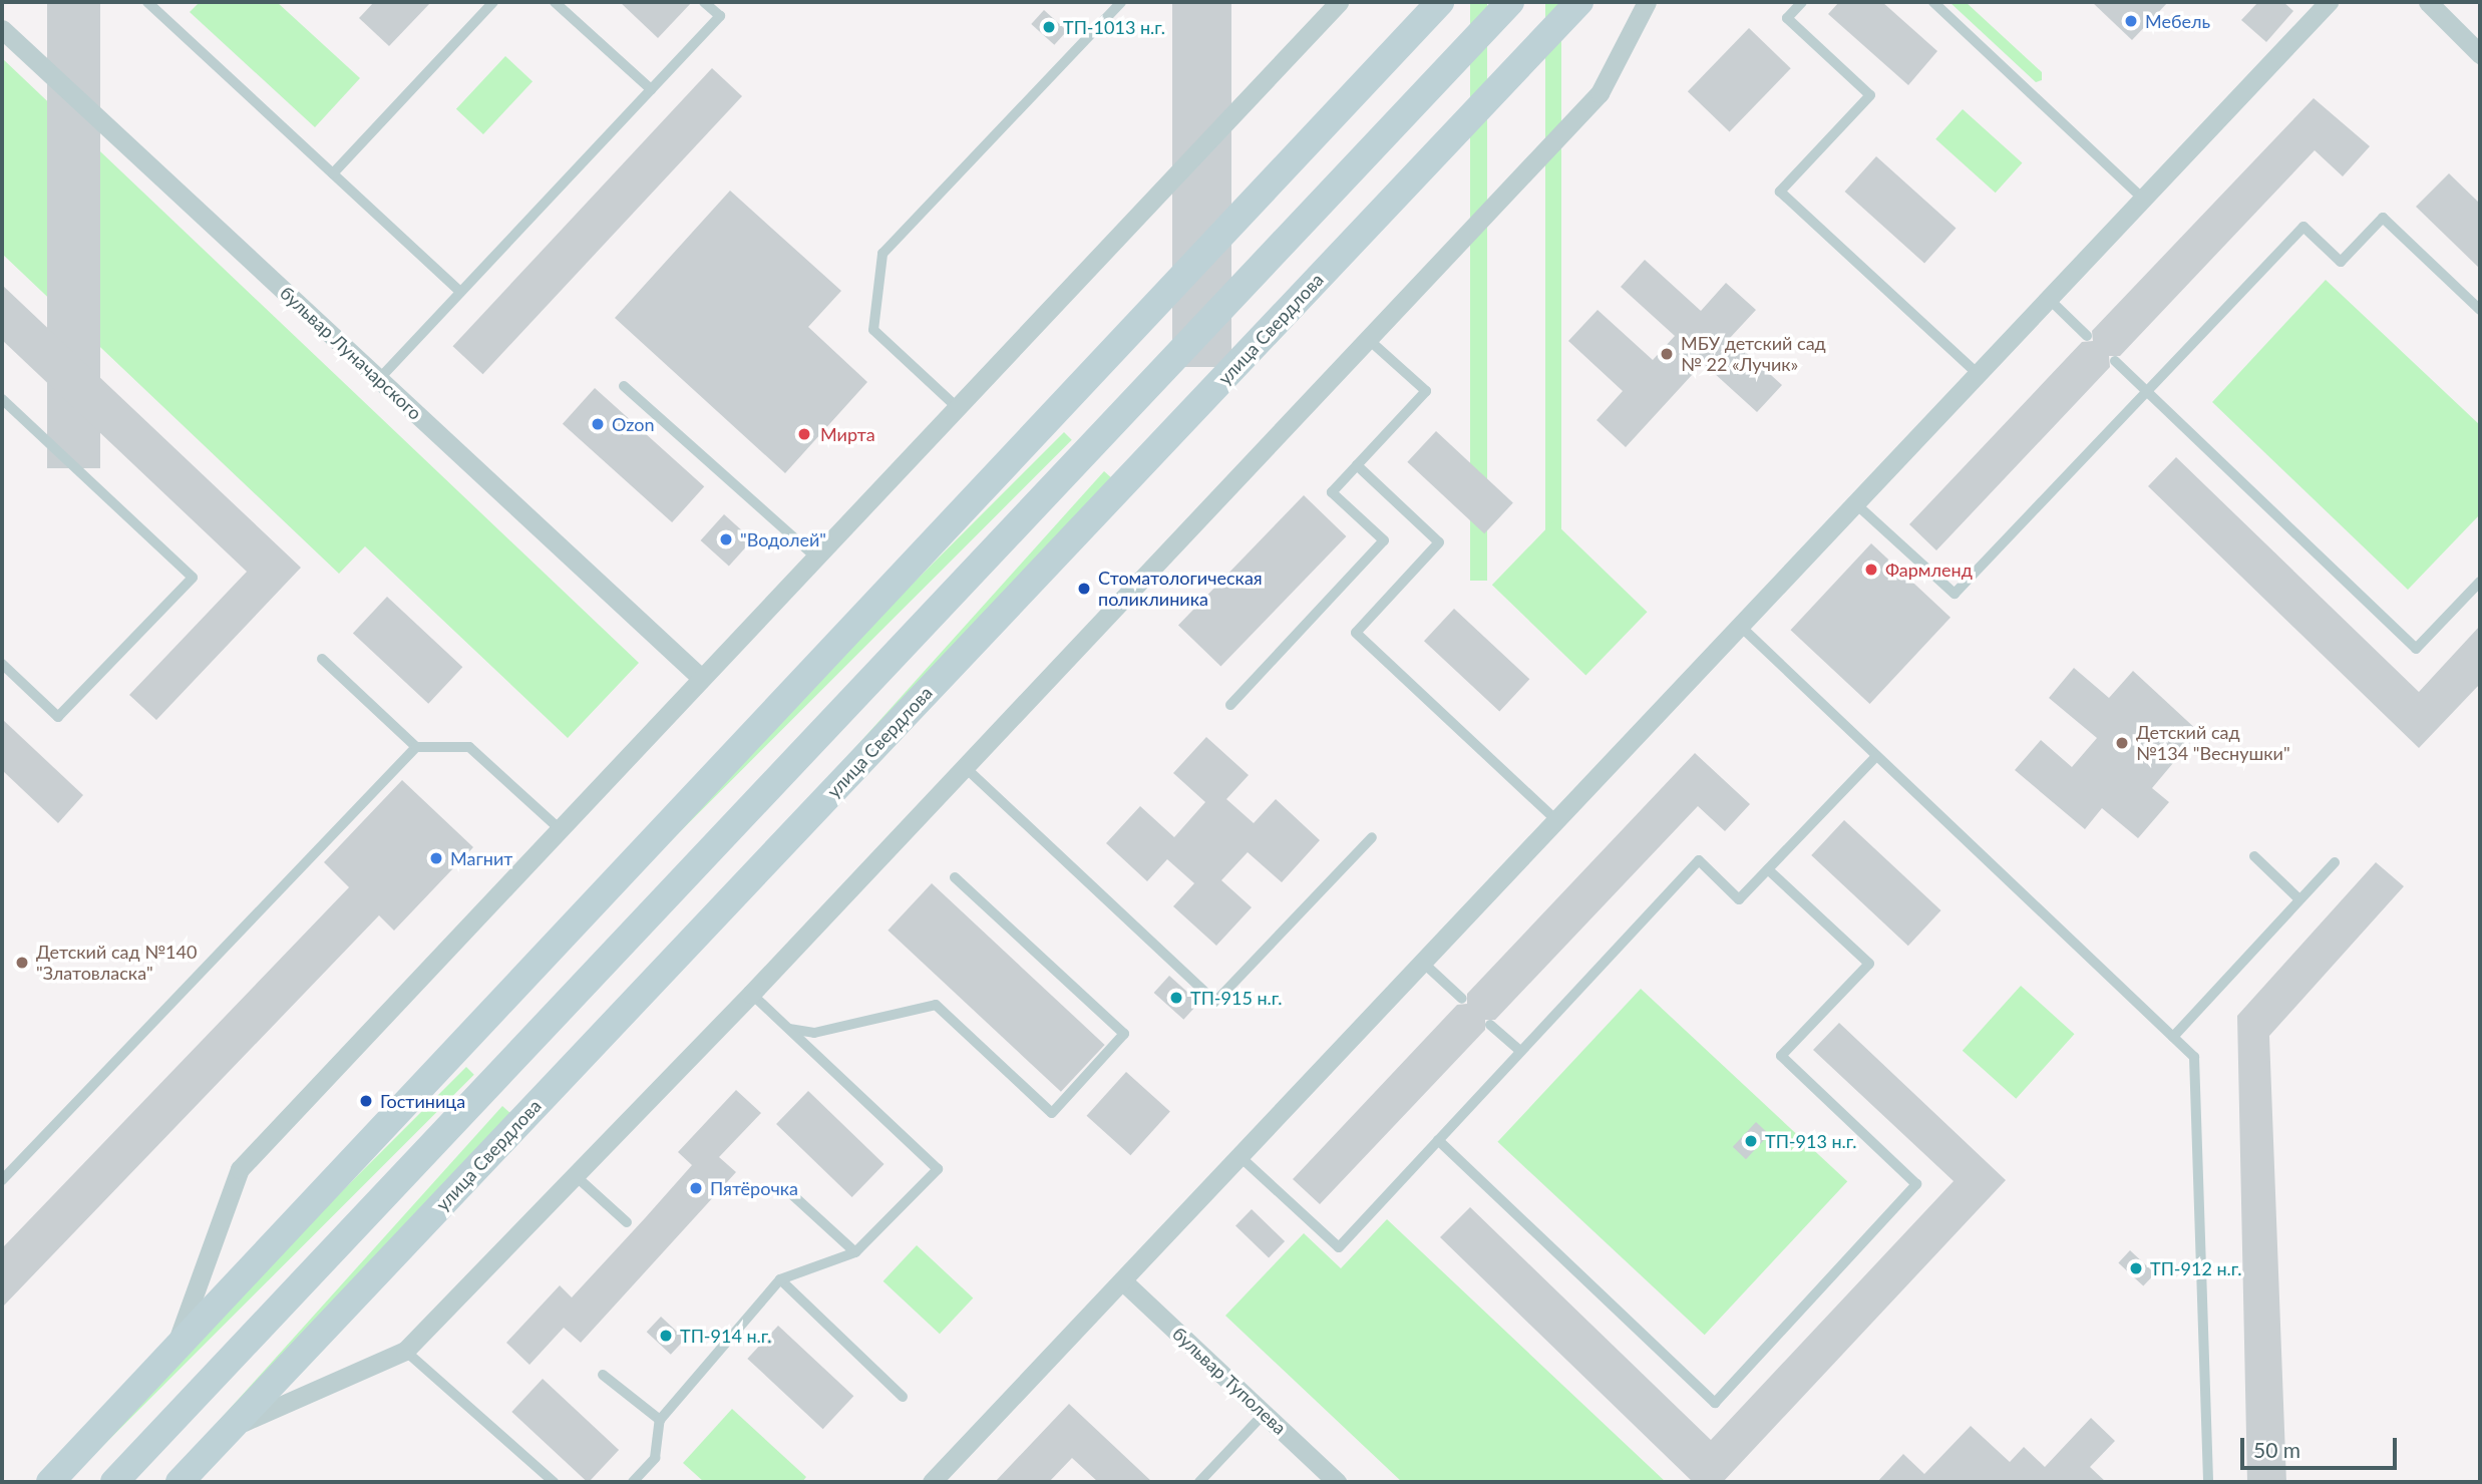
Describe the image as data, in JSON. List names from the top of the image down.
{
  "streets": {
    "main road": ["улица Свердлова"],
    "street": ["бульвар Луначарского", "бульвар Туполева"]
  },
  "places": [
    "Мебель",
    "ТП-1013 н.г.",
    "МБУ детский сад № 22 «Лучик»",
    "Ozon",
    "Мирта",
    "\"Водолей\"",
    "Фармленд",
    "Стоматологическая поликлиника",
    "Детский сад №134 \"Веснушки\"",
    "Магнит",
    "Детский сад №140 \"Златовласка\"",
    "ТП-915 н.г.",
    "Гостиница",
    "ТП-913 н.г.",
    "Пятёрочка",
    "ТП-912 н.г.",
    "ТП-914 н.г."
  ],
  "scale_bar": "50 m"
}
